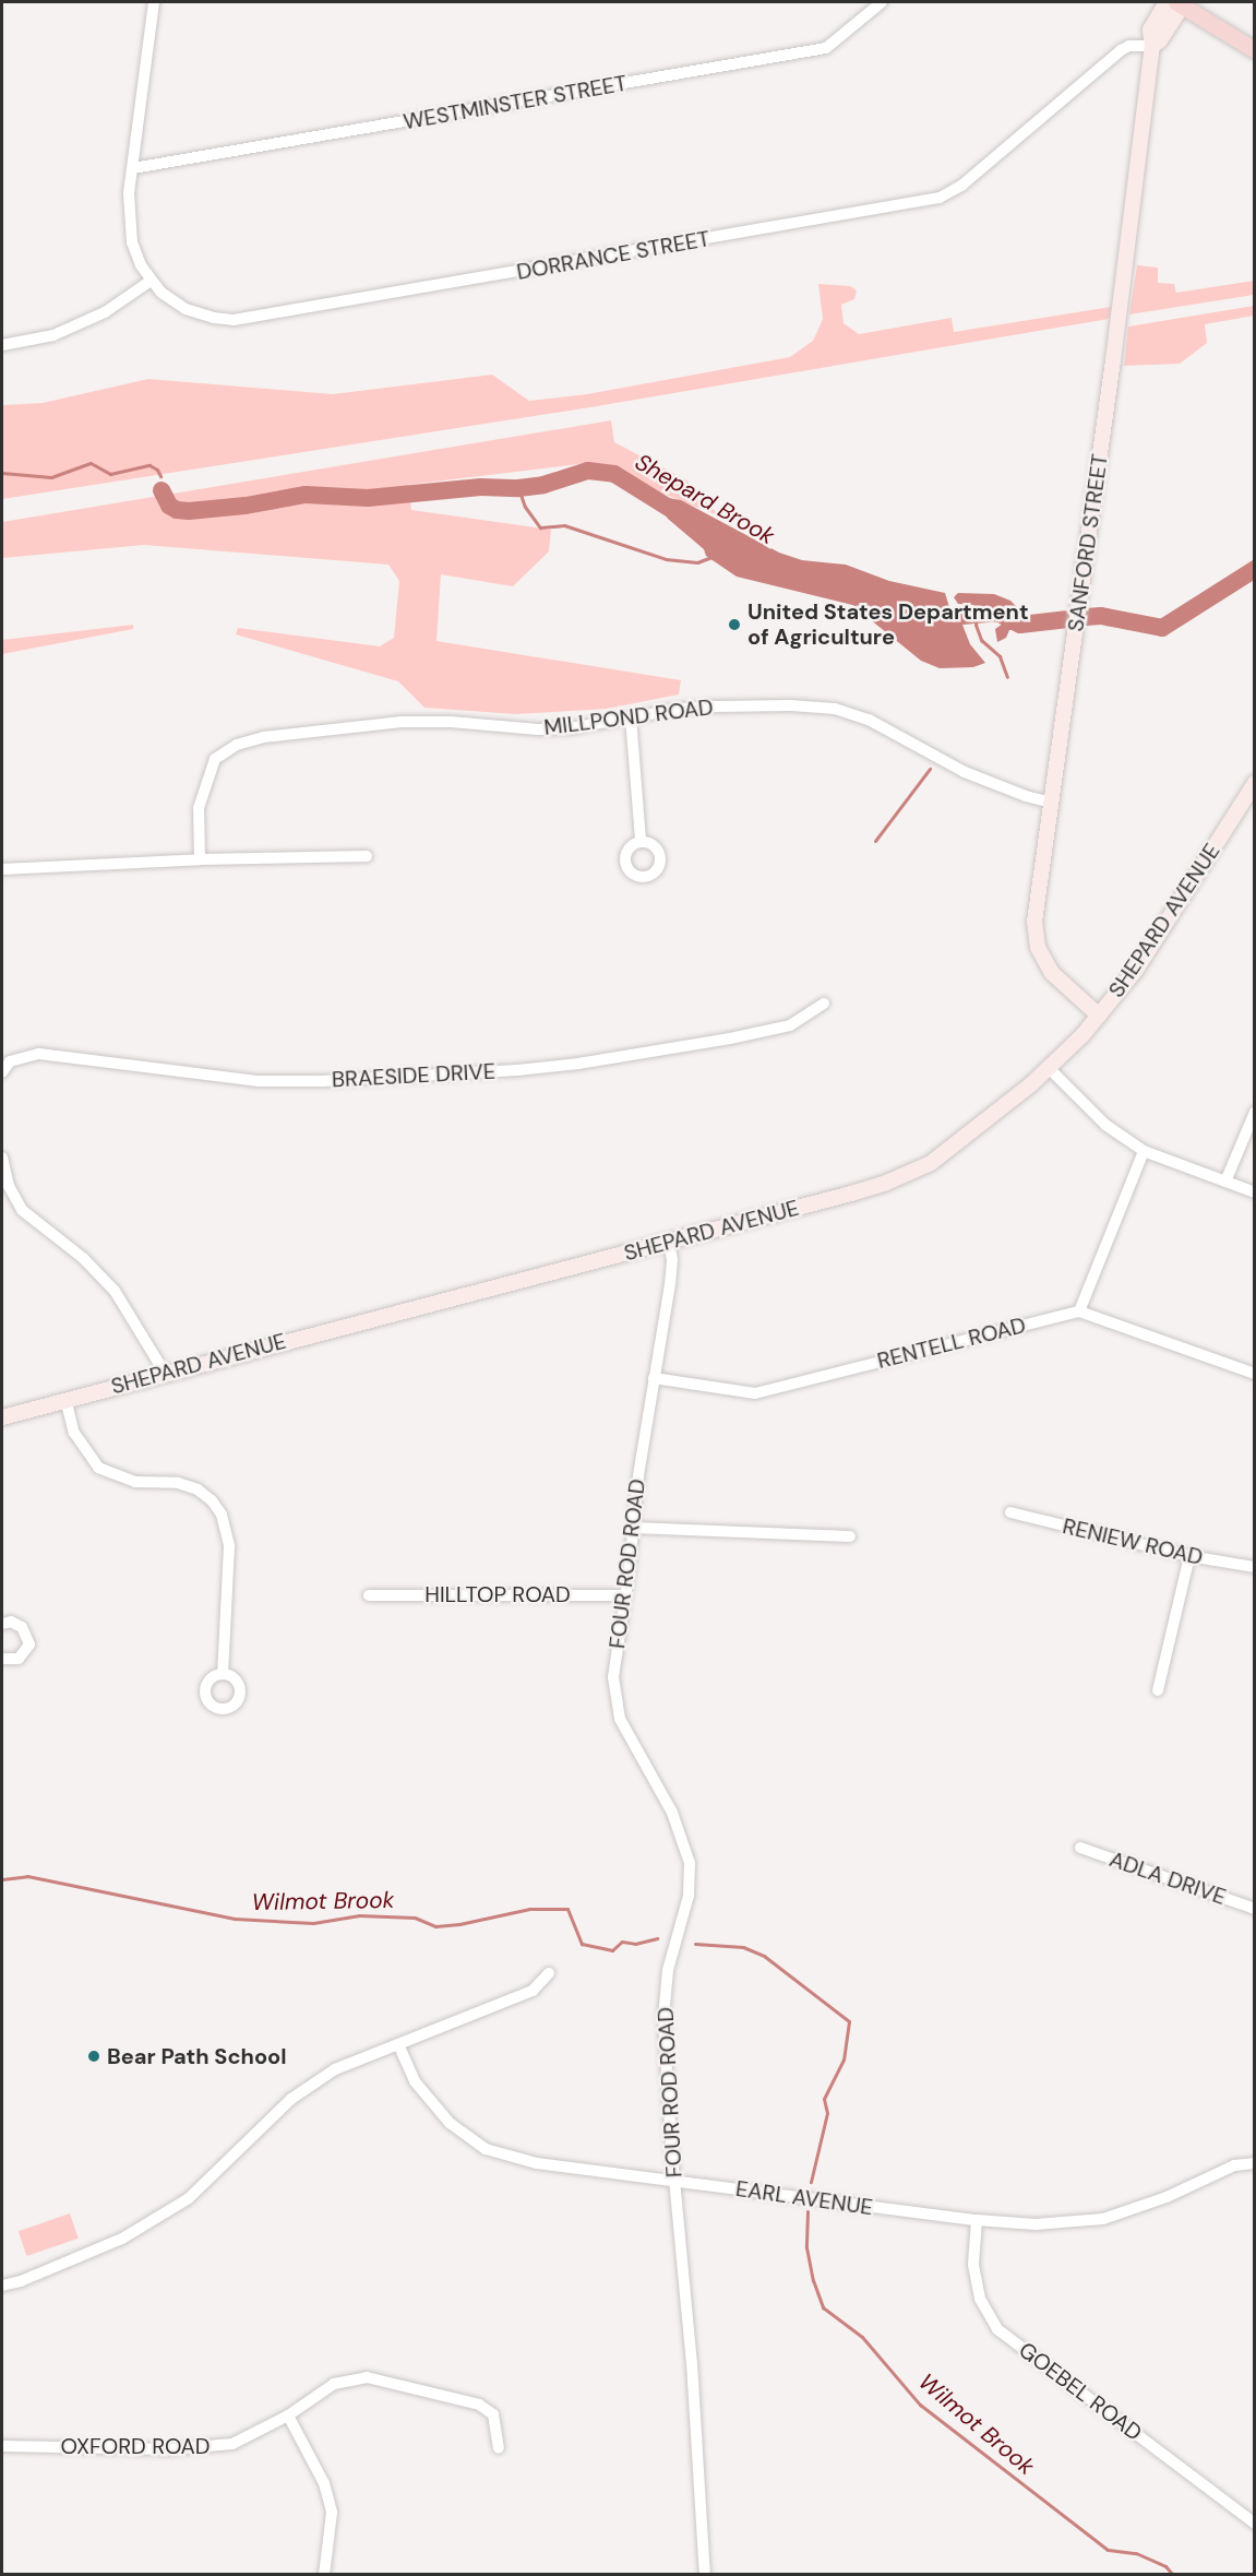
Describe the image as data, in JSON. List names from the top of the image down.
{
  "streets": {
    "main road": ["SANFORD STREET", "SHEPARD AVENUE"],
    "street": [
      "WESTMINSTER STREET",
      "DORRANCE STREET",
      "MILLPOND ROAD",
      "BRAESIDE DRIVE",
      "RENTELL ROAD",
      "RENIEW ROAD",
      "FOUR ROD ROAD",
      "HILLTOP ROAD",
      "ADLA DRIVE",
      "EARL AVENUE",
      "GOEBEL ROAD",
      "OXFORD ROAD"
    ]
  },
  "crossings": [
    ["WESTMINSTER STREET", "DORRANCE STREET"],
    ["DORRANCE STREET", "SANFORD STREET"],
    ["SANFORD STREET", "MILLPOND ROAD"],
    ["SANFORD STREET", "SHEPARD AVENUE"],
    ["SHEPARD AVENUE", "FOUR ROD ROAD"],
    ["RENTELL ROAD", "FOUR ROD ROAD"],
    ["FOUR ROD ROAD", "HILLTOP ROAD"],
    ["FOUR ROD ROAD", "EARL AVENUE"],
    ["EARL AVENUE", "GOEBEL ROAD"]
  ],
  "water": ["Shepard Brook", "Wilmot Brook"],
  "places": ["United States Department of Agriculture", "Bear Path School"]
}
